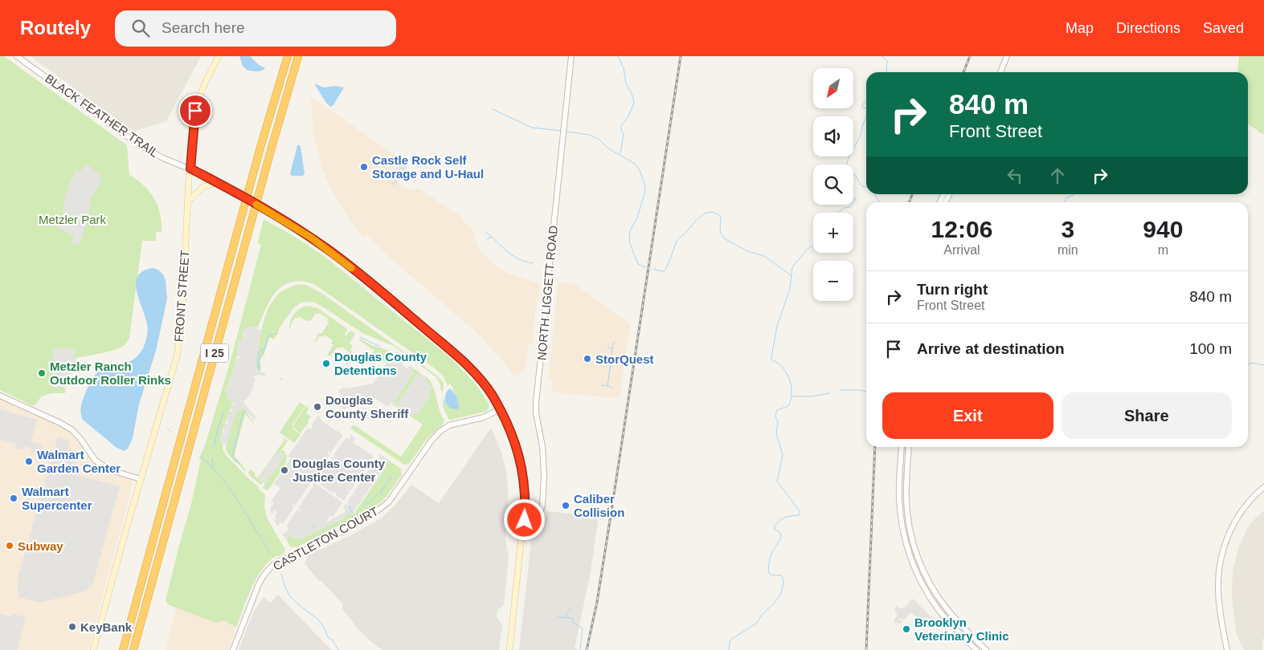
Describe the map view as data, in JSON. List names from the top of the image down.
{
  "streets": {
    "highway": ["I 25"],
    "main road": ["FRONT STREET"],
    "street": ["BLACK FEATHER TRAIL", "NORTH LIGGETT ROAD", "CASTLETON COURT"]
  },
  "crossings": [
    ["BLACK FEATHER TRAIL", "FRONT STREET"]
  ],
  "parks": ["Metzler Park"],
  "places": [
    "Castle Rock Self Storage and U-Haul",
    "StorQuest",
    "Douglas County Detentions",
    "Metzler Ranch Outdoor Roller Rinks",
    "Douglas County Sheriff",
    "Walmart Garden Center",
    "Douglas County Justice Center",
    "Walmart Supercenter",
    "Caliber Collision",
    "Subway",
    "KeyBank",
    "Brooklyn Veterinary Clinic"
  ],
  "north": "bottom left",
  "page": {
    "header": "Routely",
    "search": "Search here",
    "nav": ["Map", "Directions", "Saved"],
    "map_buttons": ["+", "−"],
    "turn": ["840 m", "Front Street"],
    "eta": [
      "12:06",
      "Arrival",
      "3",
      "min",
      "940",
      "m"
    ],
    "list": [
      {
        "name": "Turn right",
        "note": "Front Street",
        "value": "840 m"
      },
      {
        "name": "Arrive at destination",
        "value": "100 m"
      }
    ],
    "buttons": ["Exit", "Share"]
  }
}
